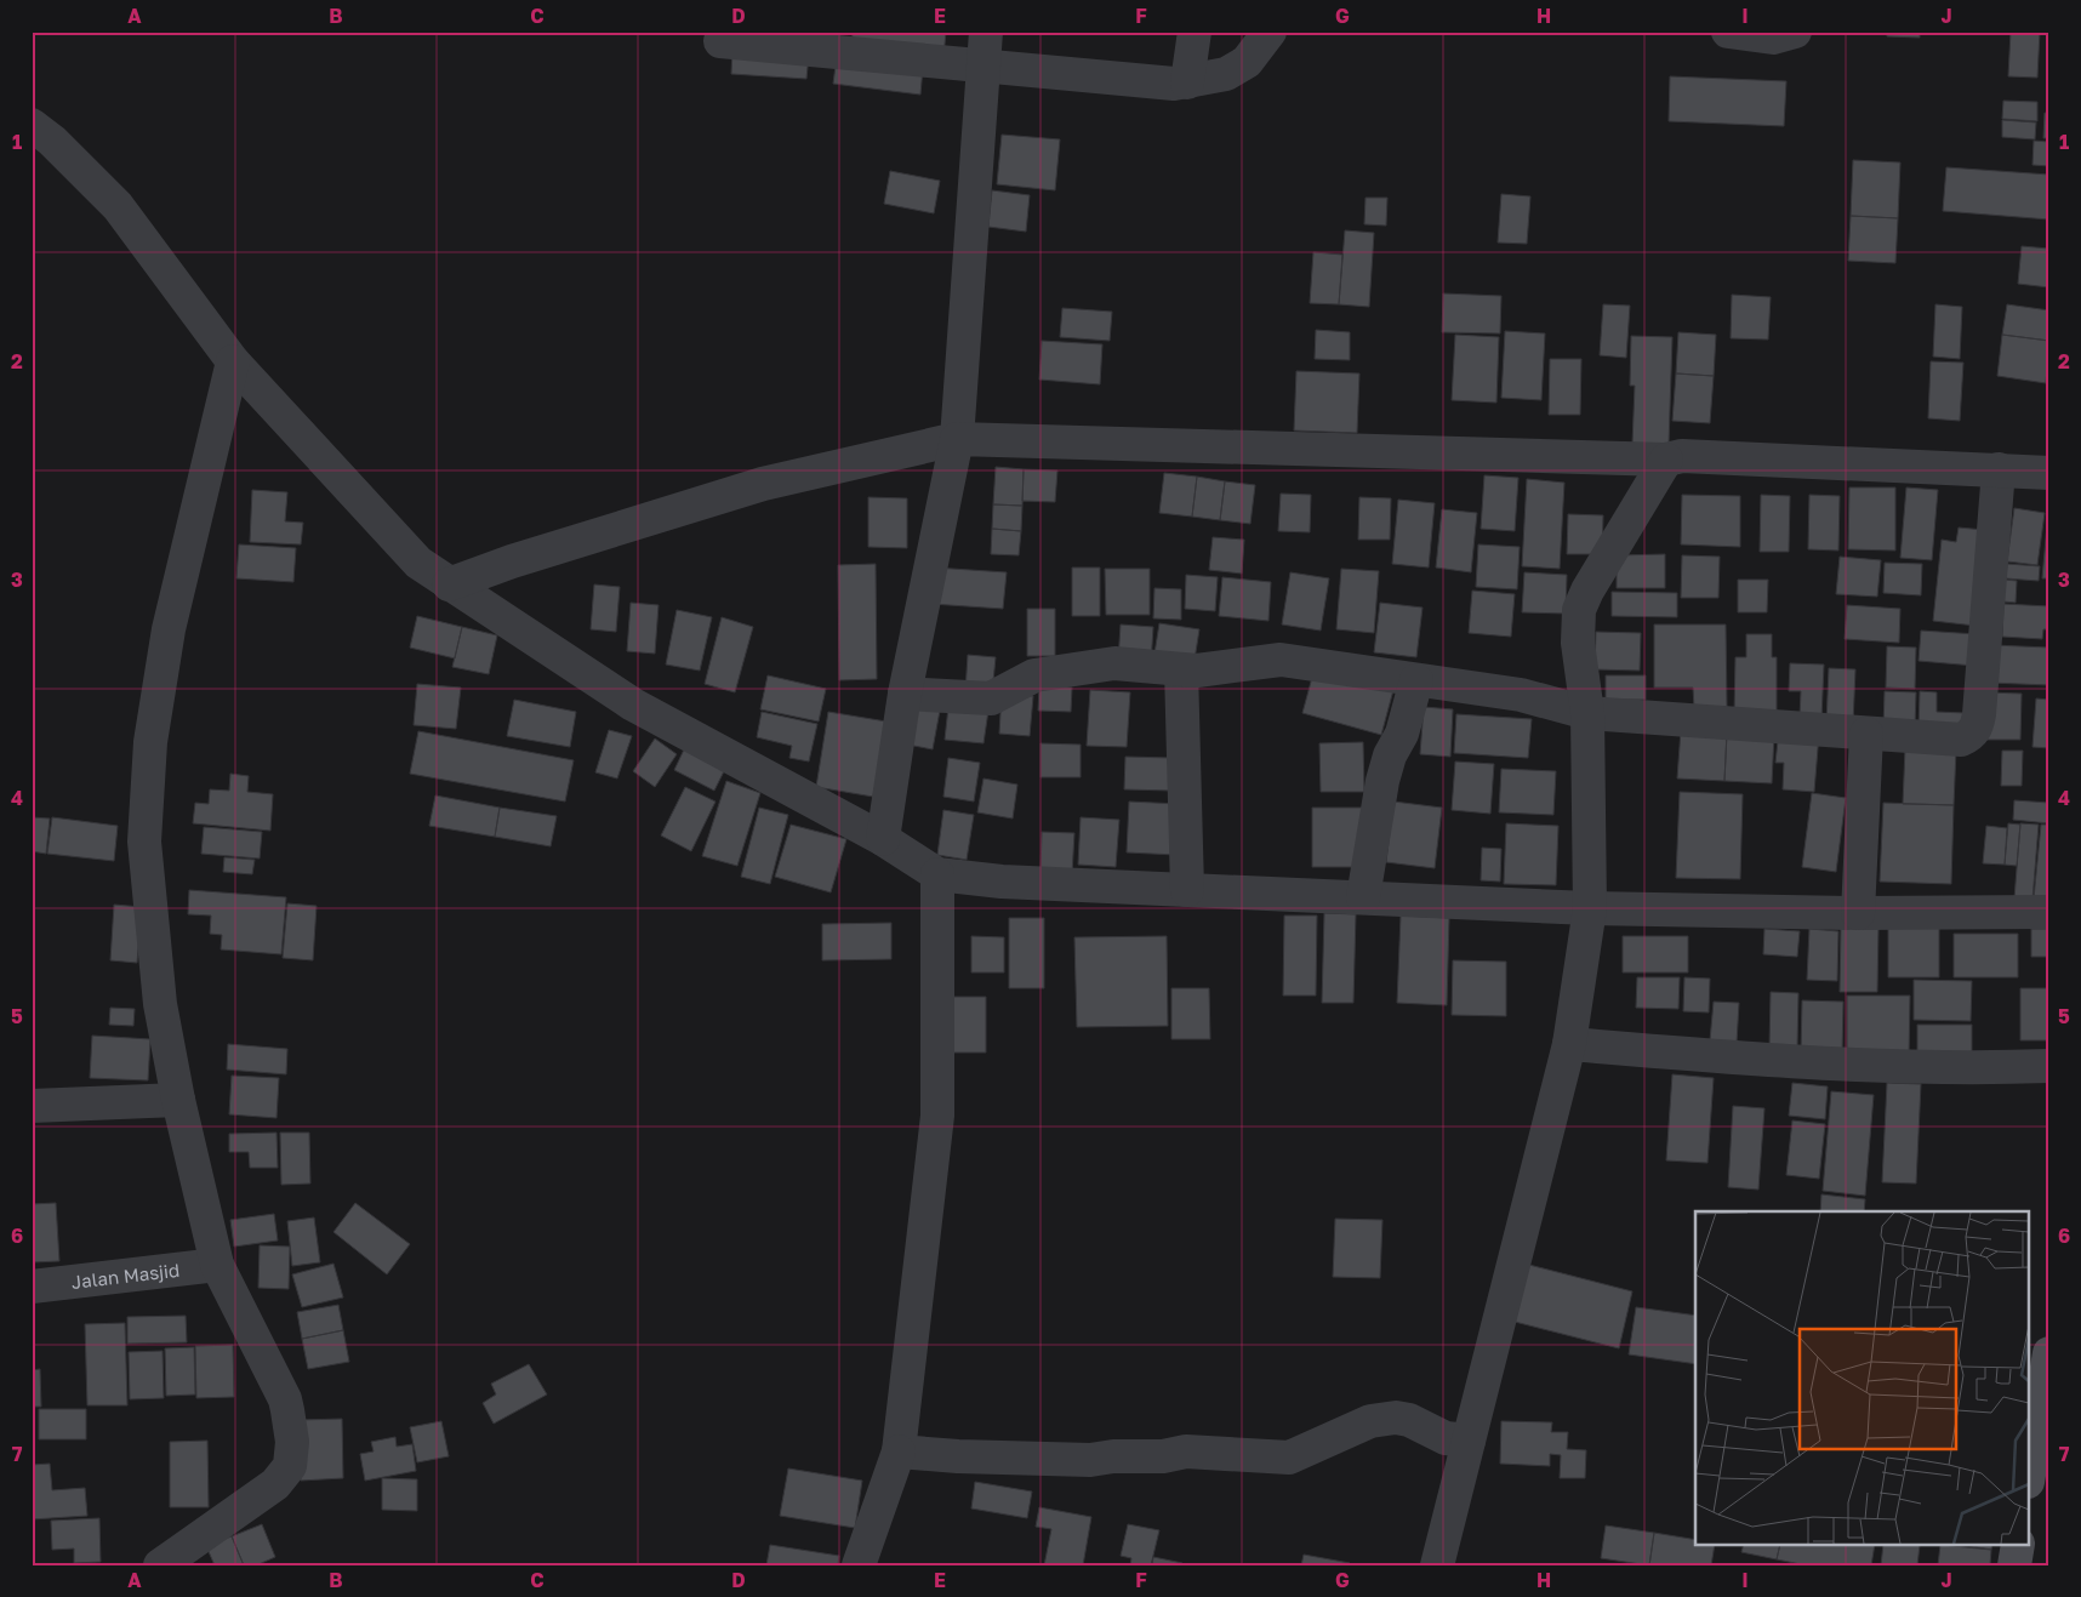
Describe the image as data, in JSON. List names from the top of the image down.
{
  "streets": {
    "street": ["Jalan Masjid"]
  },
  "grid": {
    "columns": [
      "A",
      "B",
      "C",
      "D",
      "E",
      "F",
      "G",
      "H",
      "I",
      "J"
    ],
    "rows": [
      "1",
      "2",
      "3",
      "4",
      "5",
      "6",
      "7"
    ]
  }
}
